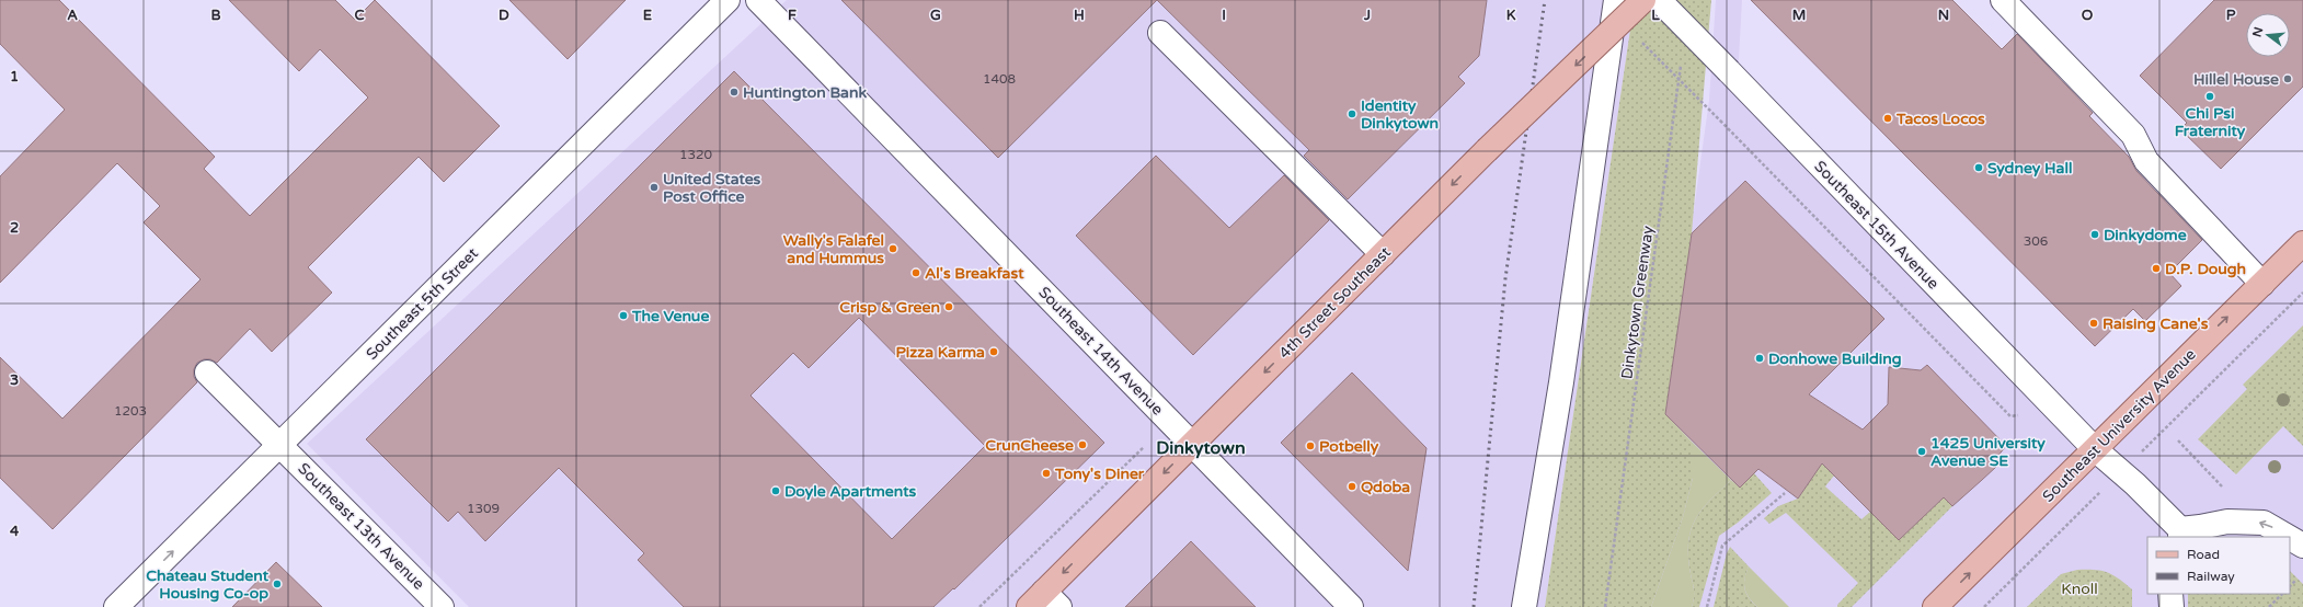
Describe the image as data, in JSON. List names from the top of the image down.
{
  "streets": {
    "main road": ["4th Street Southeast", "Southeast University Avenue"],
    "street": [
      "Southeast 15th Avenue",
      "Southeast 5th Street",
      "Southeast 14th Avenue",
      "Southeast 13th Avenue"
    ],
    "path": ["Dinkytown Greenway"]
  },
  "crossings": [
    ["Southeast 15th Avenue", "Southeast University Avenue"],
    ["4th Street Southeast", "Southeast 14th Avenue"],
    ["Southeast 5th Street", "Southeast 13th Avenue"]
  ],
  "one_way": ["4th Street Southeast", "Southeast University Avenue"],
  "districts": ["Dinkytown"],
  "parks": ["Knoll"],
  "places": [
    "Hillel House",
    "Huntington Bank",
    "Chi Psi Fraternity",
    "Identity Dinkytown",
    "Tacos Locos",
    "Sydney Hall",
    "United States Post Office",
    "Dinkydome",
    "Wally's Falafel and Hummus",
    "D.P. Dough",
    "Al's Breakfast",
    "Crisp & Green",
    "The Venue",
    "Raising Cane's",
    "Pizza Karma",
    "Donhowe Building",
    "CrunCheese",
    "Potbelly",
    "1425 University Avenue SE",
    "Tony's Diner",
    "Qdoba",
    "Doyle Apartments",
    "Chateau Student Housing Co-op"
  ],
  "house_numbers": [
    "1408",
    "1320",
    "306",
    "1203",
    "1309"
  ],
  "legend": ["Road", "Railway"],
  "north": "left",
  "grid": {
    "columns": [
      "A",
      "B",
      "C",
      "D",
      "E",
      "F",
      "G",
      "H",
      "I",
      "J",
      "K",
      "L",
      "M",
      "N",
      "O",
      "P"
    ],
    "rows": [
      "1",
      "2",
      "3",
      "4"
    ]
  }
}
